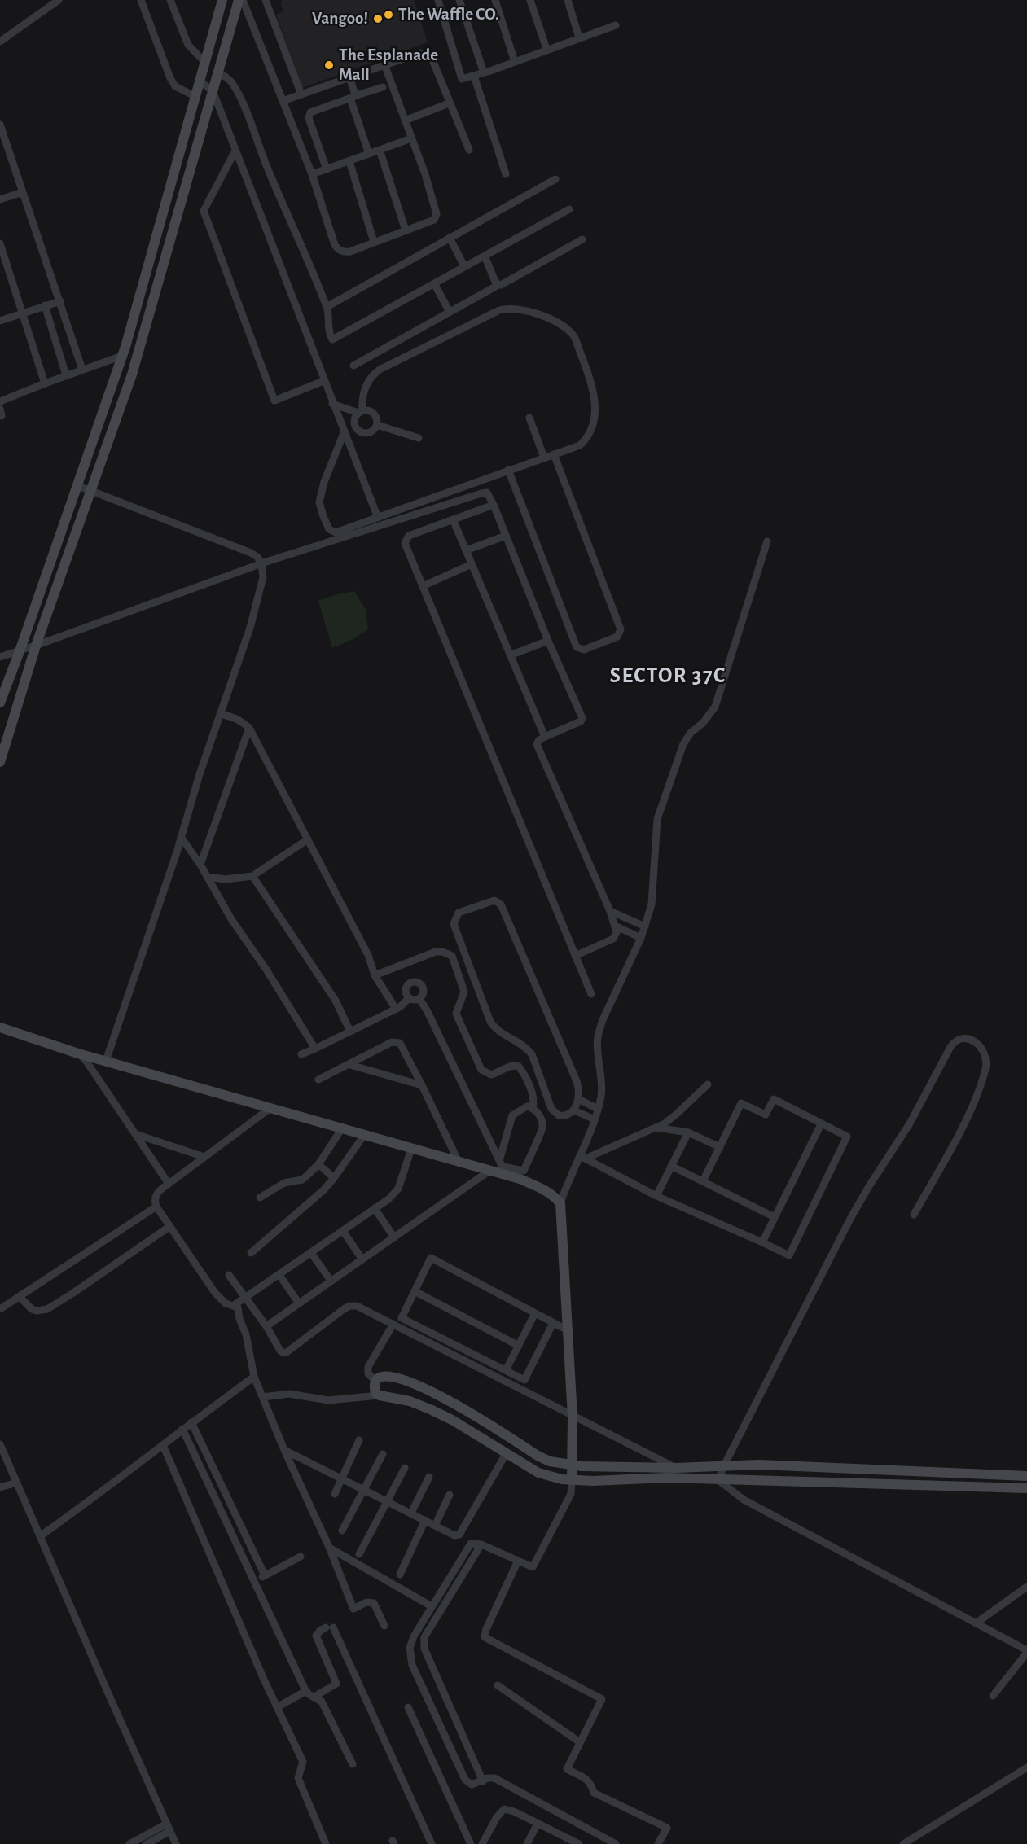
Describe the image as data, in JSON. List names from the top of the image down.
{
  "districts": ["SECTOR 37C"],
  "places": ["The Waffle CO.", "Vangoo!", "The Esplanade Mall"]
}
